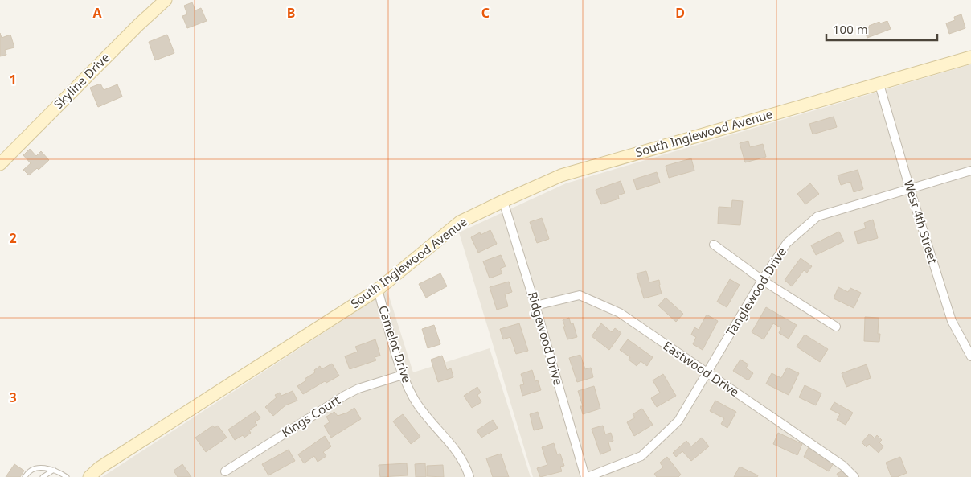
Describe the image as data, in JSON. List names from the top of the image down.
{
  "streets": {
    "street": [
      "Skyline Drive",
      "South Inglewood Avenue",
      "West 4th Street",
      "Tanglewood Drive",
      "Ridgewood Drive",
      "Camelot Drive",
      "Eastwood Drive",
      "Kings Court"
    ]
  },
  "crossings": [
    ["South Inglewood Avenue", "West 4th Street"],
    ["South Inglewood Avenue", "Ridgewood Drive"],
    ["South Inglewood Avenue", "Camelot Drive"],
    ["West 4th Street", "Tanglewood Drive"],
    ["Tanglewood Drive", "Ridgewood Drive"],
    ["Tanglewood Drive", "Eastwood Drive"],
    ["Ridgewood Drive", "Eastwood Drive"],
    ["Camelot Drive", "Kings Court"]
  ],
  "scale_bar": "100 m",
  "grid": {
    "columns": [
      "A",
      "B",
      "C",
      "D"
    ],
    "rows": ["1", "2", "3"]
  }
}
